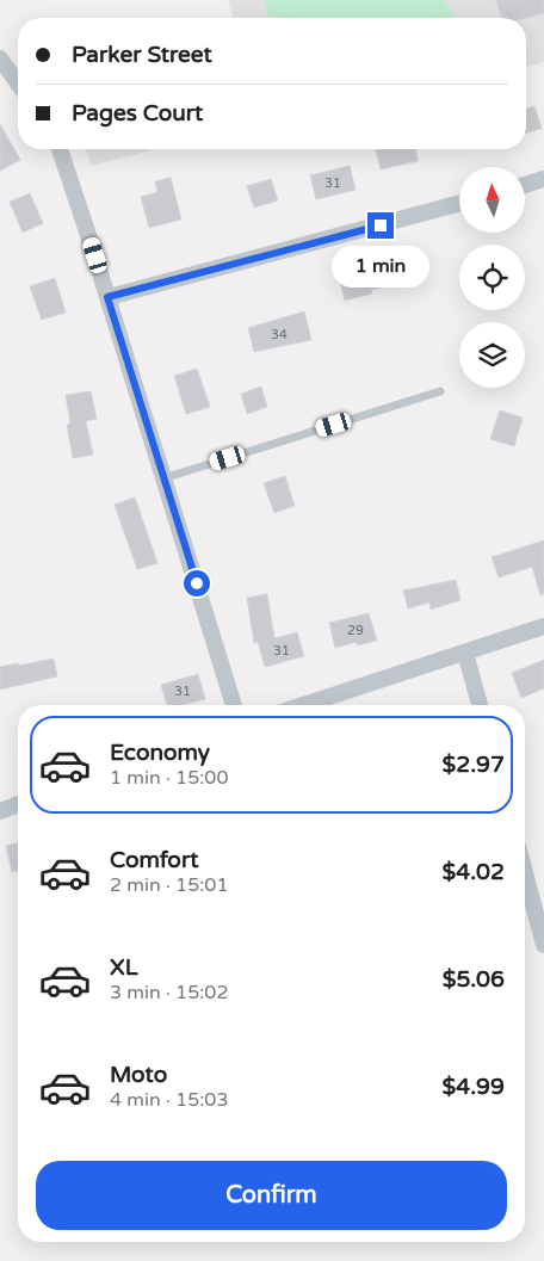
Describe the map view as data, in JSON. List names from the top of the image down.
{
  "house_numbers": [
    "31",
    "34",
    "29",
    "31",
    "31"
  ],
  "north": "top",
  "page": {
    "banner": ["Parker Street", "Pages Court"],
    "bubble": "1 min",
    "list": [
      {
        "name": "Economy",
        "note": "1 min · 15:00",
        "value": "$2.97"
      },
      {
        "name": "Comfort",
        "note": "2 min · 15:01",
        "value": "$4.02"
      },
      {
        "name": "XL",
        "note": "3 min · 15:02",
        "value": "$5.06"
      },
      {
        "name": "Moto",
        "note": "4 min · 15:03",
        "value": "$4.99"
      }
    ],
    "buttons": "Confirm"
  }
}
